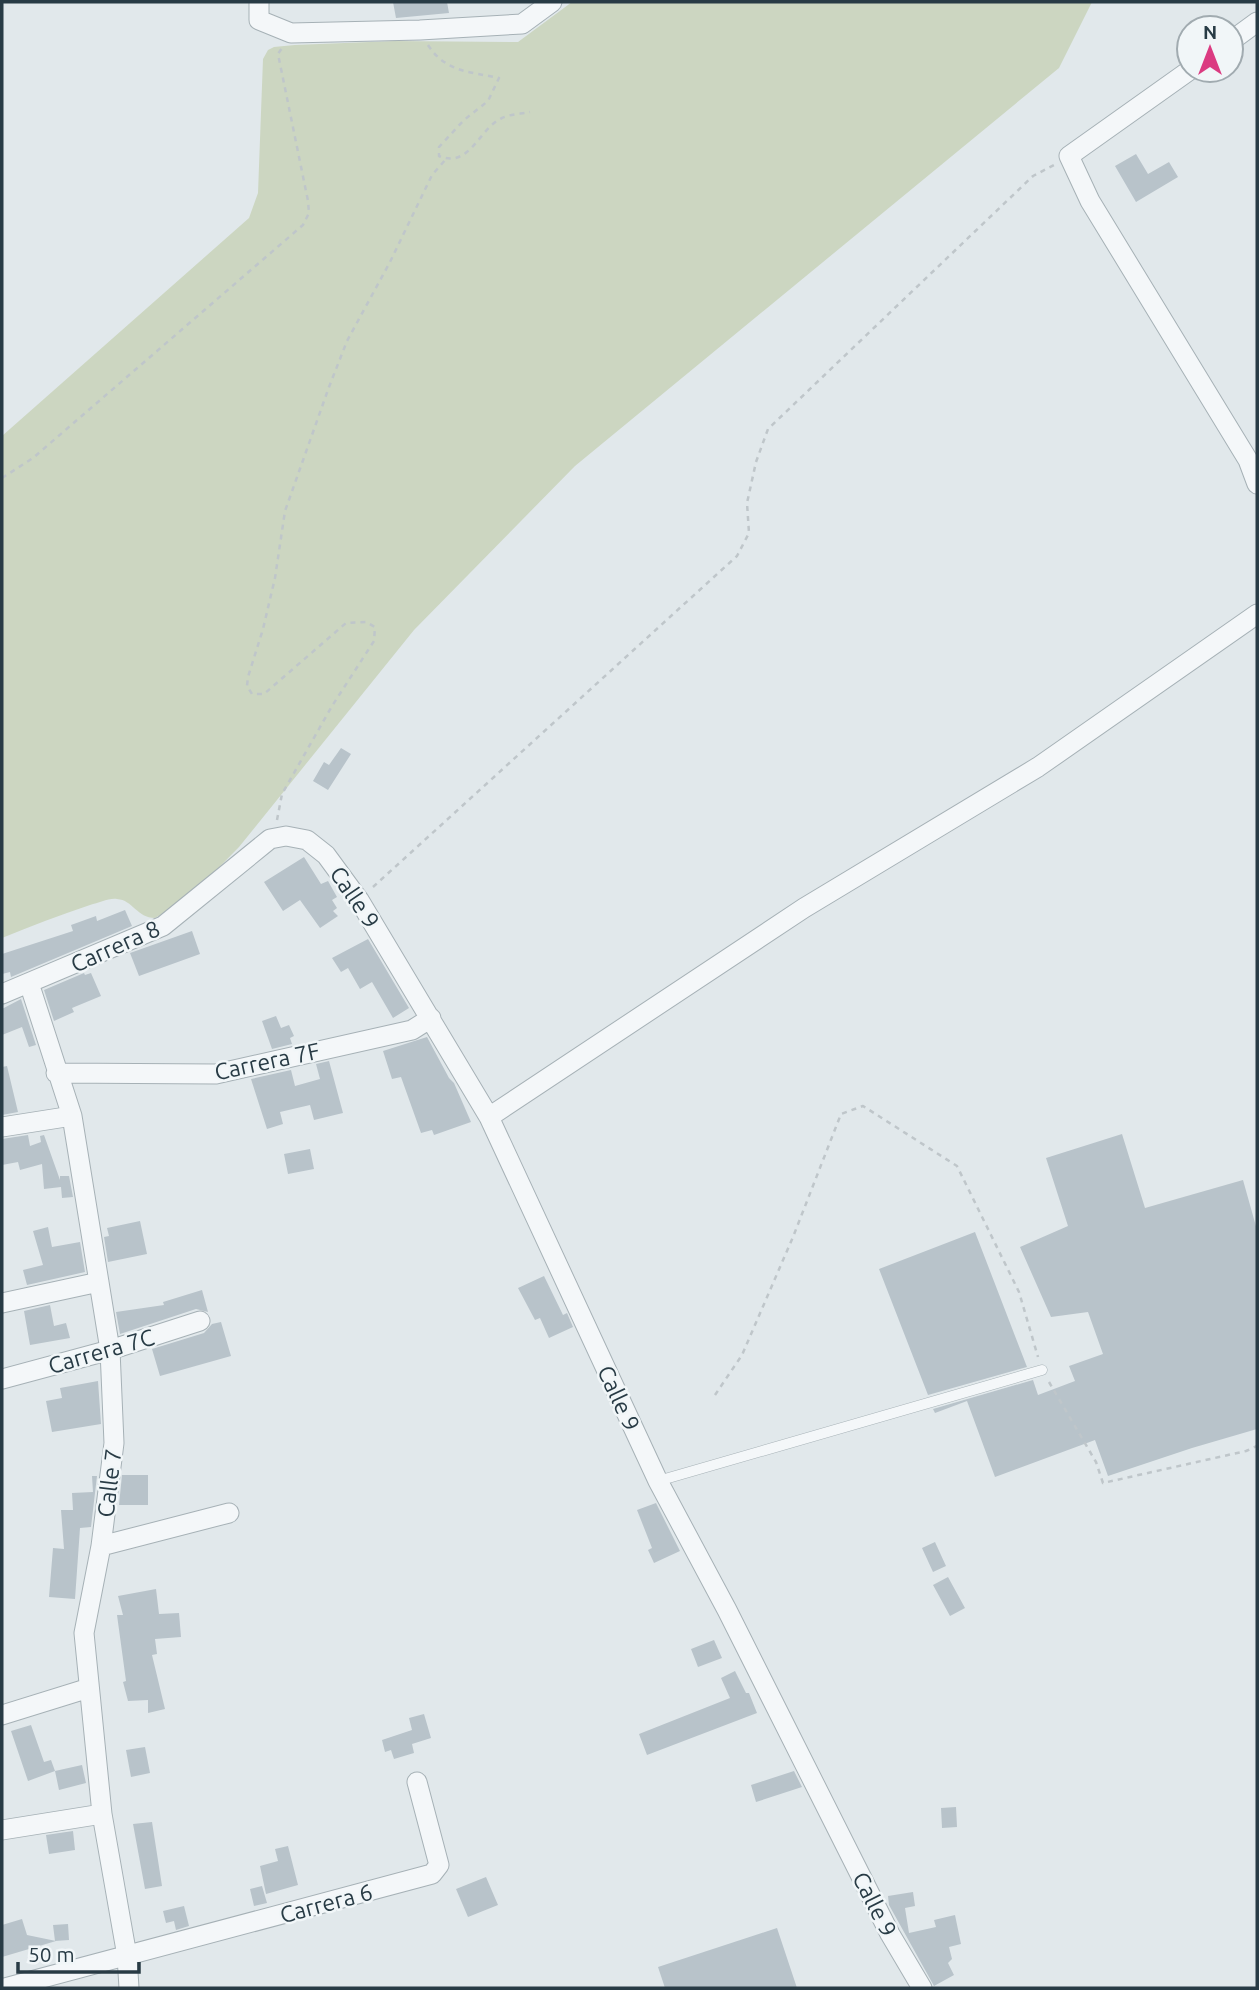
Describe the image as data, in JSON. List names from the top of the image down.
{
  "streets": {
    "street": [
      "Calle 9",
      "Carrera 8",
      "Carrera 7F",
      "Carrera 7C",
      "Calle 7",
      "Carrera 6"
    ]
  },
  "crossings": [
    ["Calle 9", "Carrera 8"],
    ["Calle 9", "Carrera 7F"],
    ["Carrera 8", "Calle 7"],
    ["Carrera 7F", "Calle 7"],
    ["Carrera 7C", "Calle 7"],
    ["Calle 7", "Carrera 6"]
  ],
  "scale_bar": "50 m",
  "north": "top"
}
